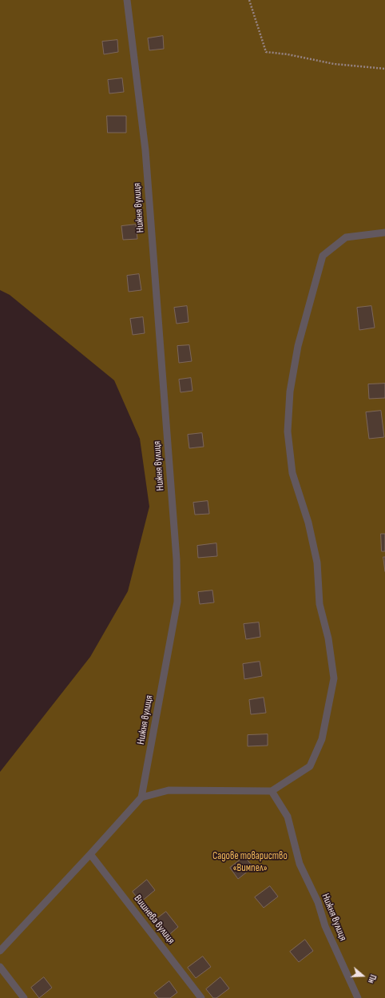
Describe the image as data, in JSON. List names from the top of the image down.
{
  "streets": {
    "lane": ["Нижня вулиця", "Вишнева вулиця"]
  },
  "parks": ["Садове товариство «Вимпел»"],
  "north": "right"
}
